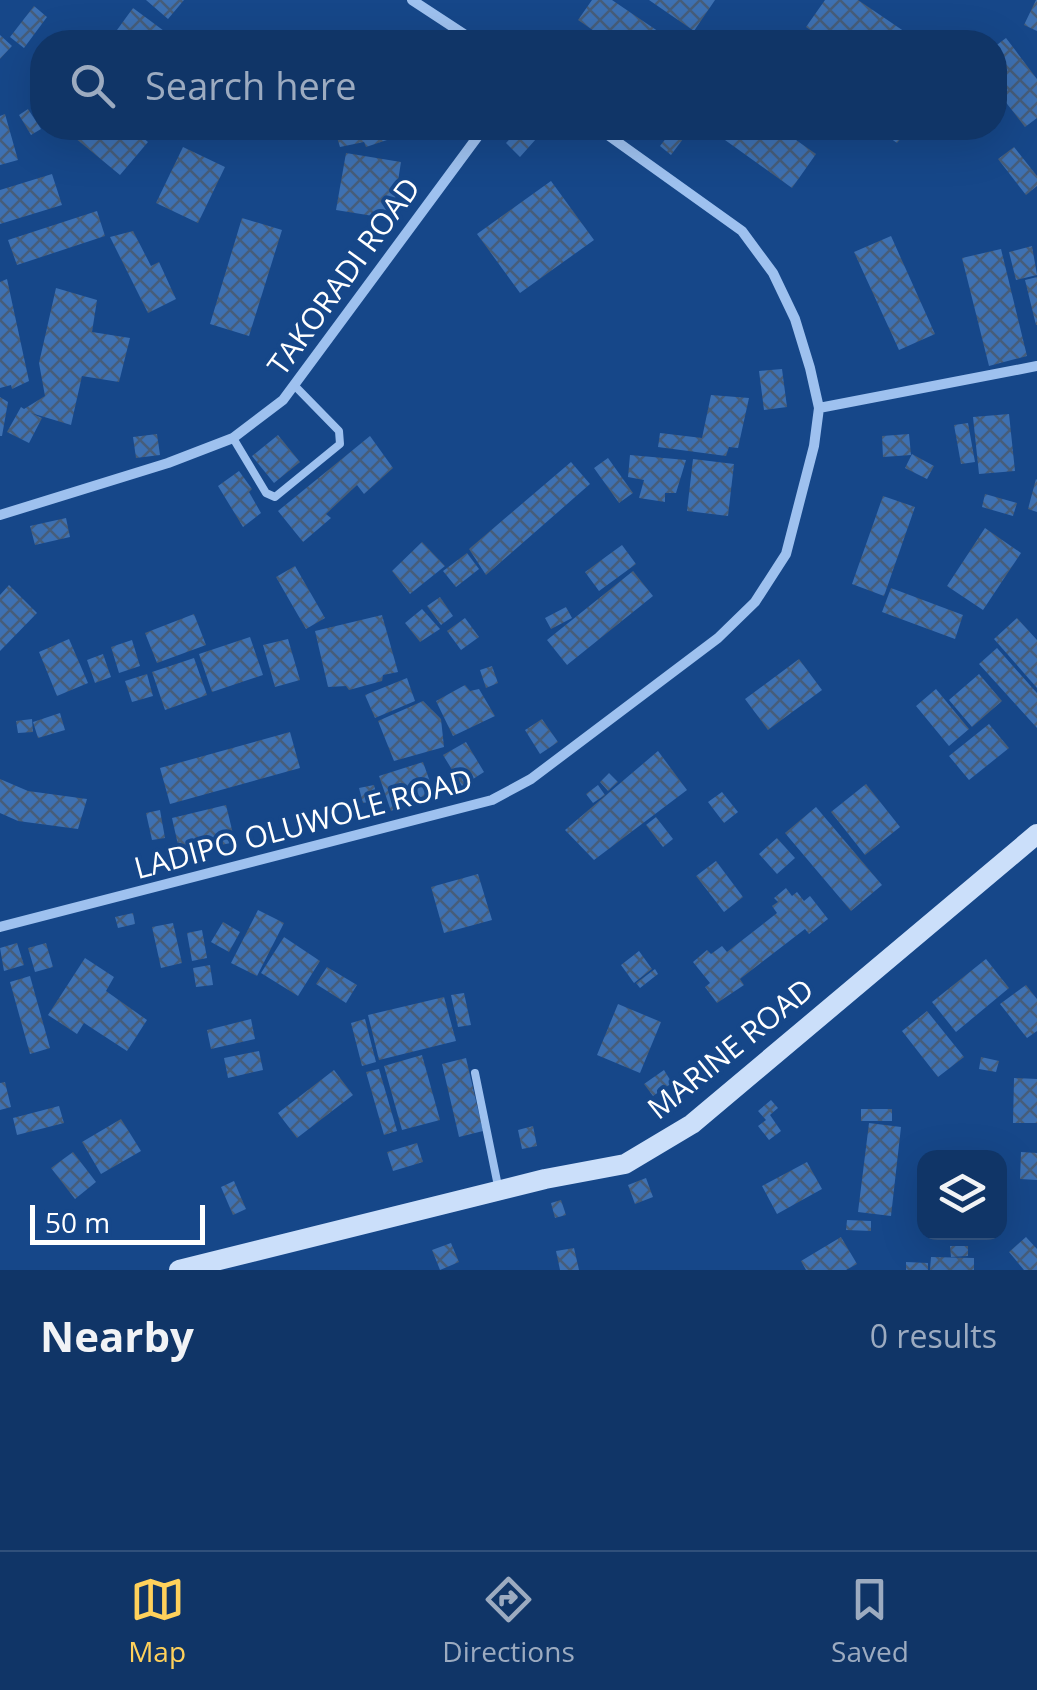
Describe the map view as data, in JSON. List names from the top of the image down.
{
  "streets": {
    "street": ["TAKORADI ROAD", "LADIPO OLUWOLE ROAD", "MARINE ROAD"]
  },
  "scale_bar": "50 m",
  "page": {
    "search": "Search here",
    "scale": "50 m",
    "heading": ["Nearby", "0 results"],
    "nav": ["Map", "Directions", "Saved"]
  }
}
